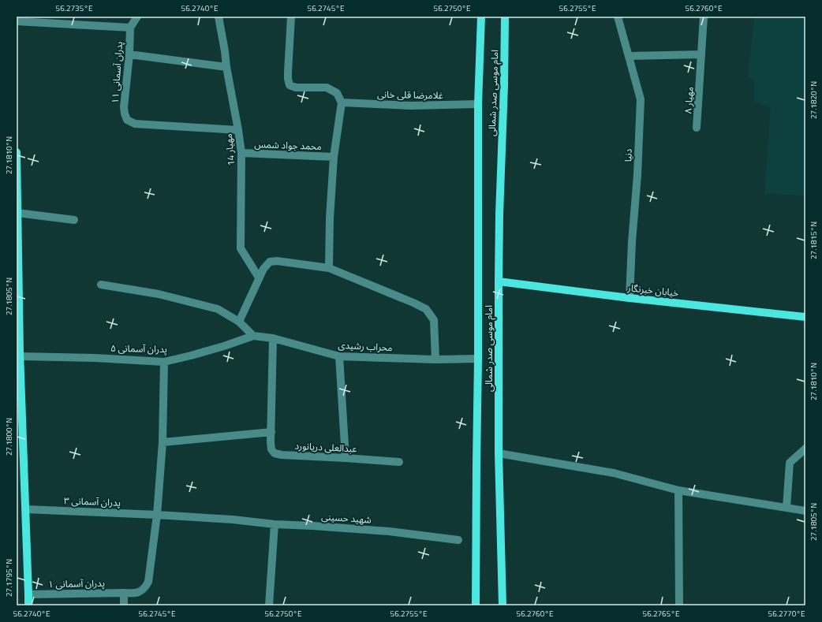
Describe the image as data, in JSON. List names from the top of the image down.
{
  "streets": {
    "main road": ["امام موسی صدر شمالی", "خیابان خبرنگار"],
    "street": [
      "پدران آسمانی ۱۱",
      "غلامرضا قلی خانی",
      "مهیار ۸",
      "محمد جواد شمس",
      "مهیار 14",
      "دنیا",
      "محراب رشیدی",
      "پدران آسمانی ۵",
      "عبدالعلی دریانورد",
      "پدران آسمانی ۳",
      "شهید حسینی",
      "پدران آسمانی ۱"
    ]
  },
  "crossings": [
    ["پدران آسمانی ۱۱", "مهیار 14"],
    ["امام موسی صدر شمالی", "غلامرضا قلی خانی"],
    ["امام موسی صدر شمالی", "خیابان خبرنگار"],
    ["امام موسی صدر شمالی", "محراب رشیدی"],
    ["محمد جواد شمس", "مهیار 14"],
    ["دنیا", "خیابان خبرنگار"],
    ["محراب رشیدی", "پدران آسمانی ۵"],
    ["محراب رشیدی", "عبدالعلی دریانورد"],
    ["پدران آسمانی ۵", "پدران آسمانی ۱"],
    ["پدران آسمانی ۳", "شهید حسینی"],
    ["پدران آسمانی ۳", "پدران آسمانی ۱"],
    ["شهید حسینی", "پدران آسمانی ۱"]
  ],
  "coordinates": [
    "56.2735°E",
    "56.2740°E",
    "56.2745°E",
    "56.2750°E",
    "56.2755°E",
    "56.2760°E",
    "27.1820°N",
    "27.1810°N",
    "27.1815°N",
    "27.1805°N",
    "27.1800°N",
    "27.1795°N",
    "56.2765°E",
    "56.2770°E"
  ]
}
